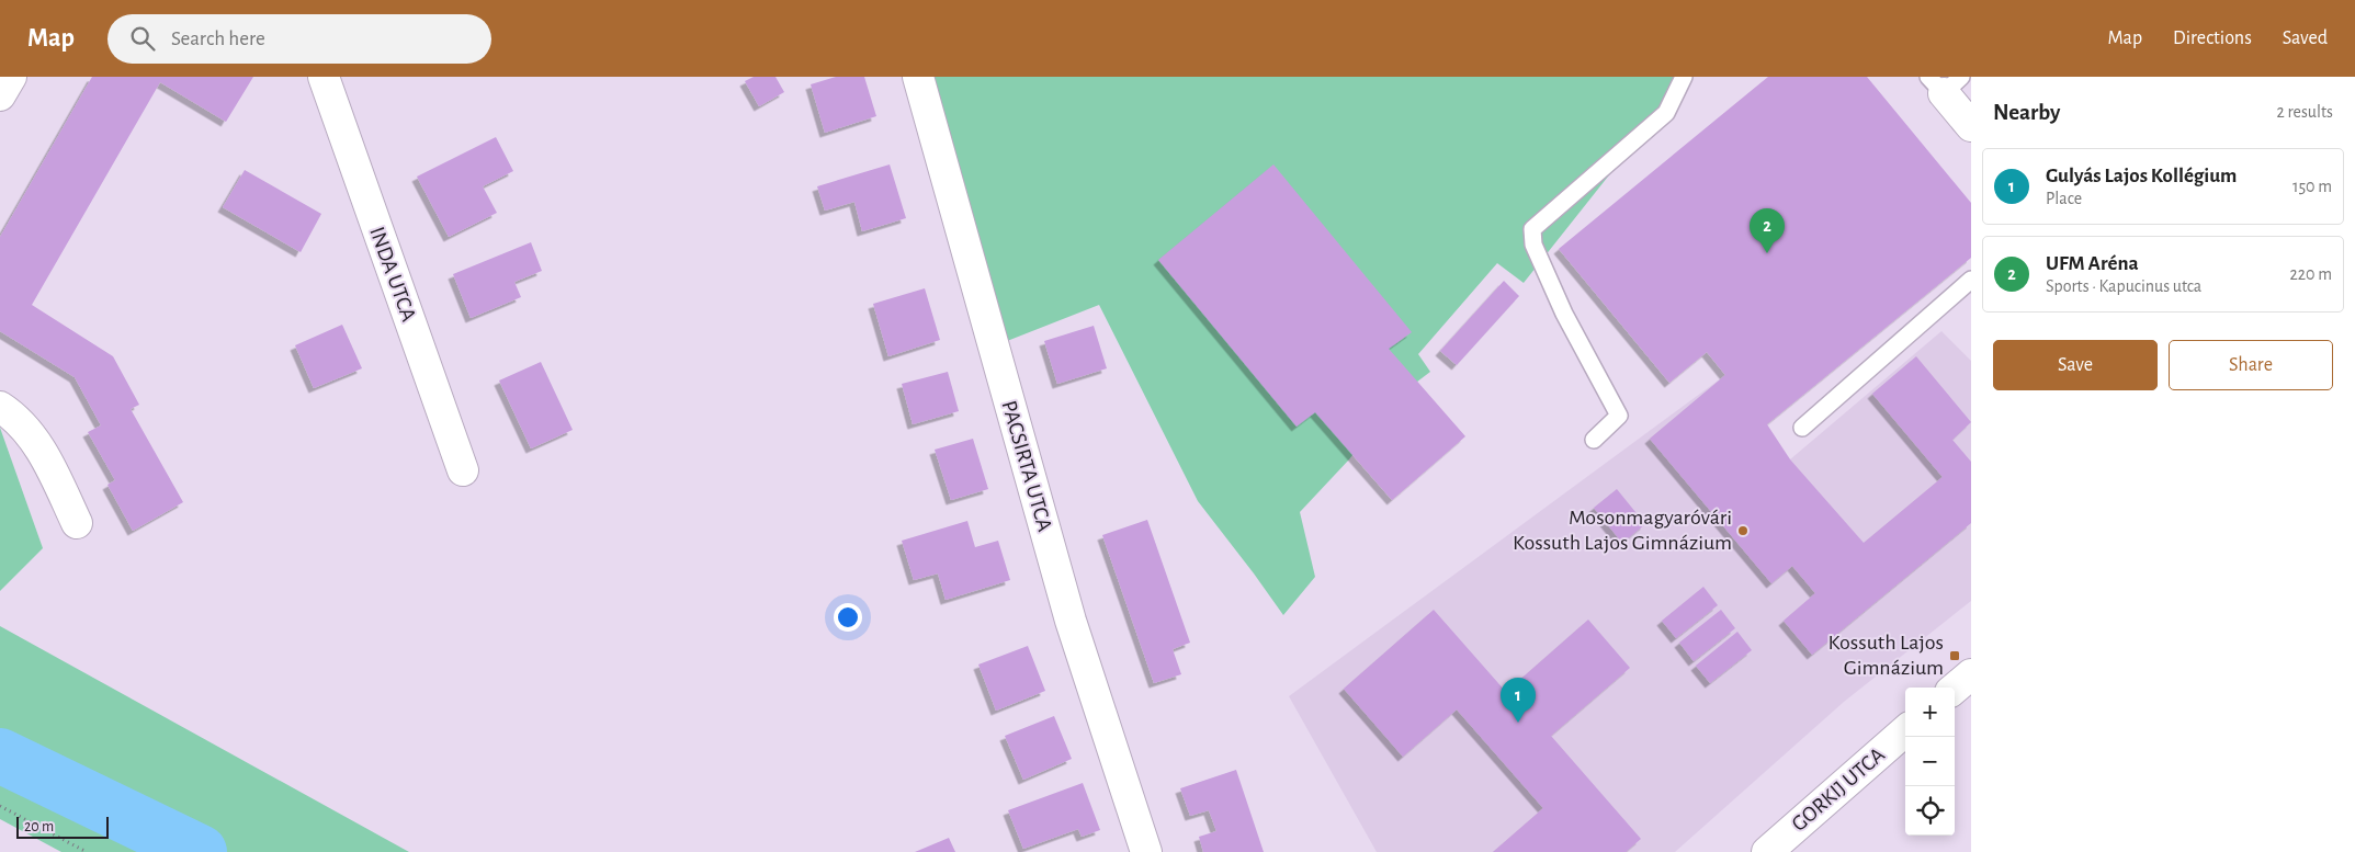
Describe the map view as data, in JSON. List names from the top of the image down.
{
  "streets": {
    "street": ["INDA UTCA", "PACSIRTA UTCA", "GORKIJ UTCA"]
  },
  "places": {
    "other": ["Mosonmagyaróvári Kossuth Lajos Gimnázium"],
    "transit": ["Kossuth Lajos Gimnázium"]
  },
  "scale_bar": "20 m",
  "page": {
    "header": "Map",
    "search": "Search here",
    "nav": ["Map", "Directions", "Saved"],
    "heading": ["Nearby", "2 results"],
    "list": [
      {
        "mark": "1",
        "name": "Gulyás Lajos Kollégium",
        "note": "Place",
        "value": "150 m"
      },
      {
        "mark": "2",
        "name": "UFM Aréna",
        "note": "Sports · Kapucinus utca",
        "value": "220 m"
      }
    ],
    "pins": ["2", "1"],
    "buttons": ["Save", "Share"],
    "map_buttons": ["+", "−"],
    "scale": "20 m"
  }
}
